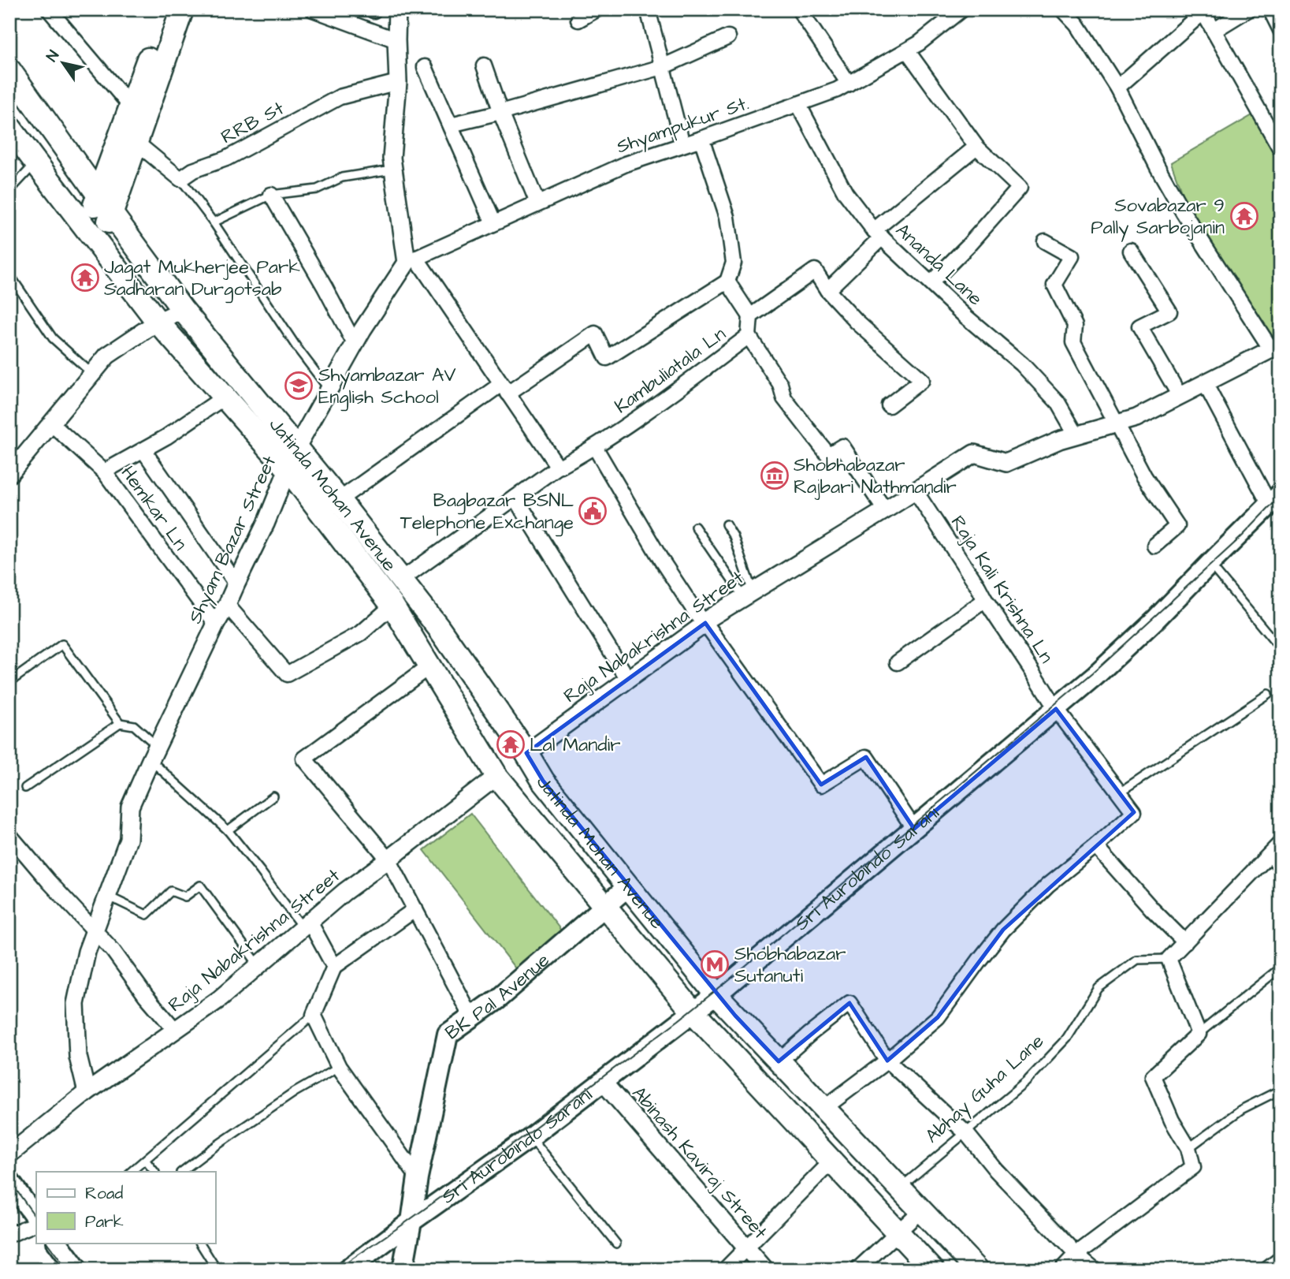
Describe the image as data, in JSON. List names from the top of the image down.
{
  "streets": {
    "main road": ["Jatinda Mohan Avenue", "Sri Aurobindo Sarani", "BK Pal Avenue"],
    "street": [
      "RRB St",
      "Shyampukur St.",
      "Ananda Lane",
      "Kambuliatala Ln",
      "Hemkar Ln",
      "Shyam Bazar Street",
      "Raja Kali Krishna Ln",
      "Raja Nabakrishna Street",
      "Abinash Kaviraj Street"
    ],
    "lane": ["Abhay Guha Lane"]
  },
  "crossings": [
    ["Shyampukur St.", "Ananda Lane"],
    ["Shyampukur St.", "Shyam Bazar Street"],
    ["Ananda Lane", "Raja Nabakrishna Street"],
    ["Kambuliatala Ln", "Jatinda Mohan Avenue"],
    ["Jatinda Mohan Avenue", "Shyam Bazar Street"],
    ["Jatinda Mohan Avenue", "Raja Nabakrishna Street"],
    ["Jatinda Mohan Avenue", "Sri Aurobindo Sarani"],
    ["Jatinda Mohan Avenue", "BK Pal Avenue"],
    ["Jatinda Mohan Avenue", "Abhay Guha Lane"],
    ["Hemkar Ln", "Shyam Bazar Street"],
    ["Shyam Bazar Street", "Raja Nabakrishna Street"],
    ["Raja Kali Krishna Ln", "Raja Nabakrishna Street"],
    ["Raja Kali Krishna Ln", "Sri Aurobindo Sarani"],
    ["Sri Aurobindo Sarani", "BK Pal Avenue"],
    ["Sri Aurobindo Sarani", "Abinash Kaviraj Street"]
  ],
  "places": {
    "temple": ["Sovabazar 9 Pally Sarbojanin", "Jagat Mukherjee Park Sadharan Durgotsab", "Lal Mandir"],
    "school or university": ["Shyambazar AV English School"],
    "museum": ["Shobhabazar Rajbari Nathmandir"],
    "public building": ["Bagbazar BSNL Telephone Exchange"],
    "metro station": ["Shobhabazar Sutanuti"]
  },
  "legend": ["Road", "Park"],
  "north": "top left"
}
